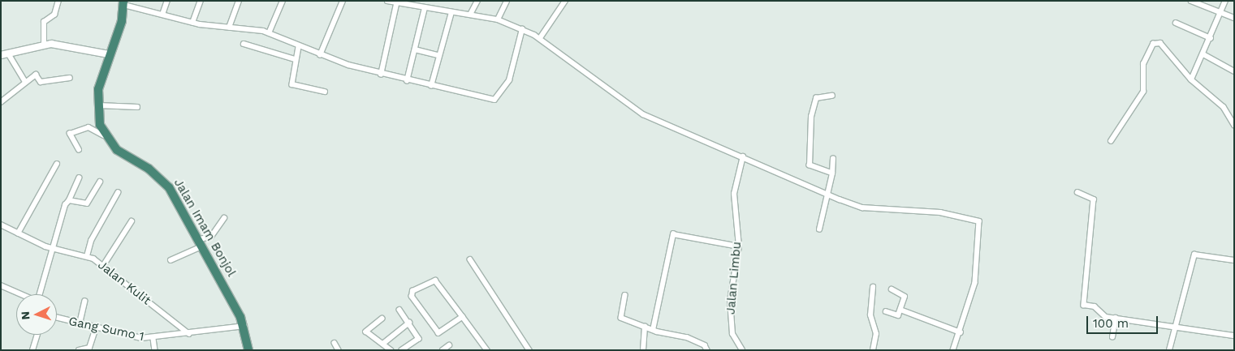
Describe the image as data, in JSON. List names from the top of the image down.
{
  "streets": {
    "highway": ["Jalan Imam Bonjol"],
    "street": ["Jalan Limbu", "Jalan Kulit", "Gang Sumo 1"]
  },
  "crossings": [
    ["Jalan Kulit", "Gang Sumo 1"]
  ],
  "scale_bar": "100 m",
  "north": "left"
}
